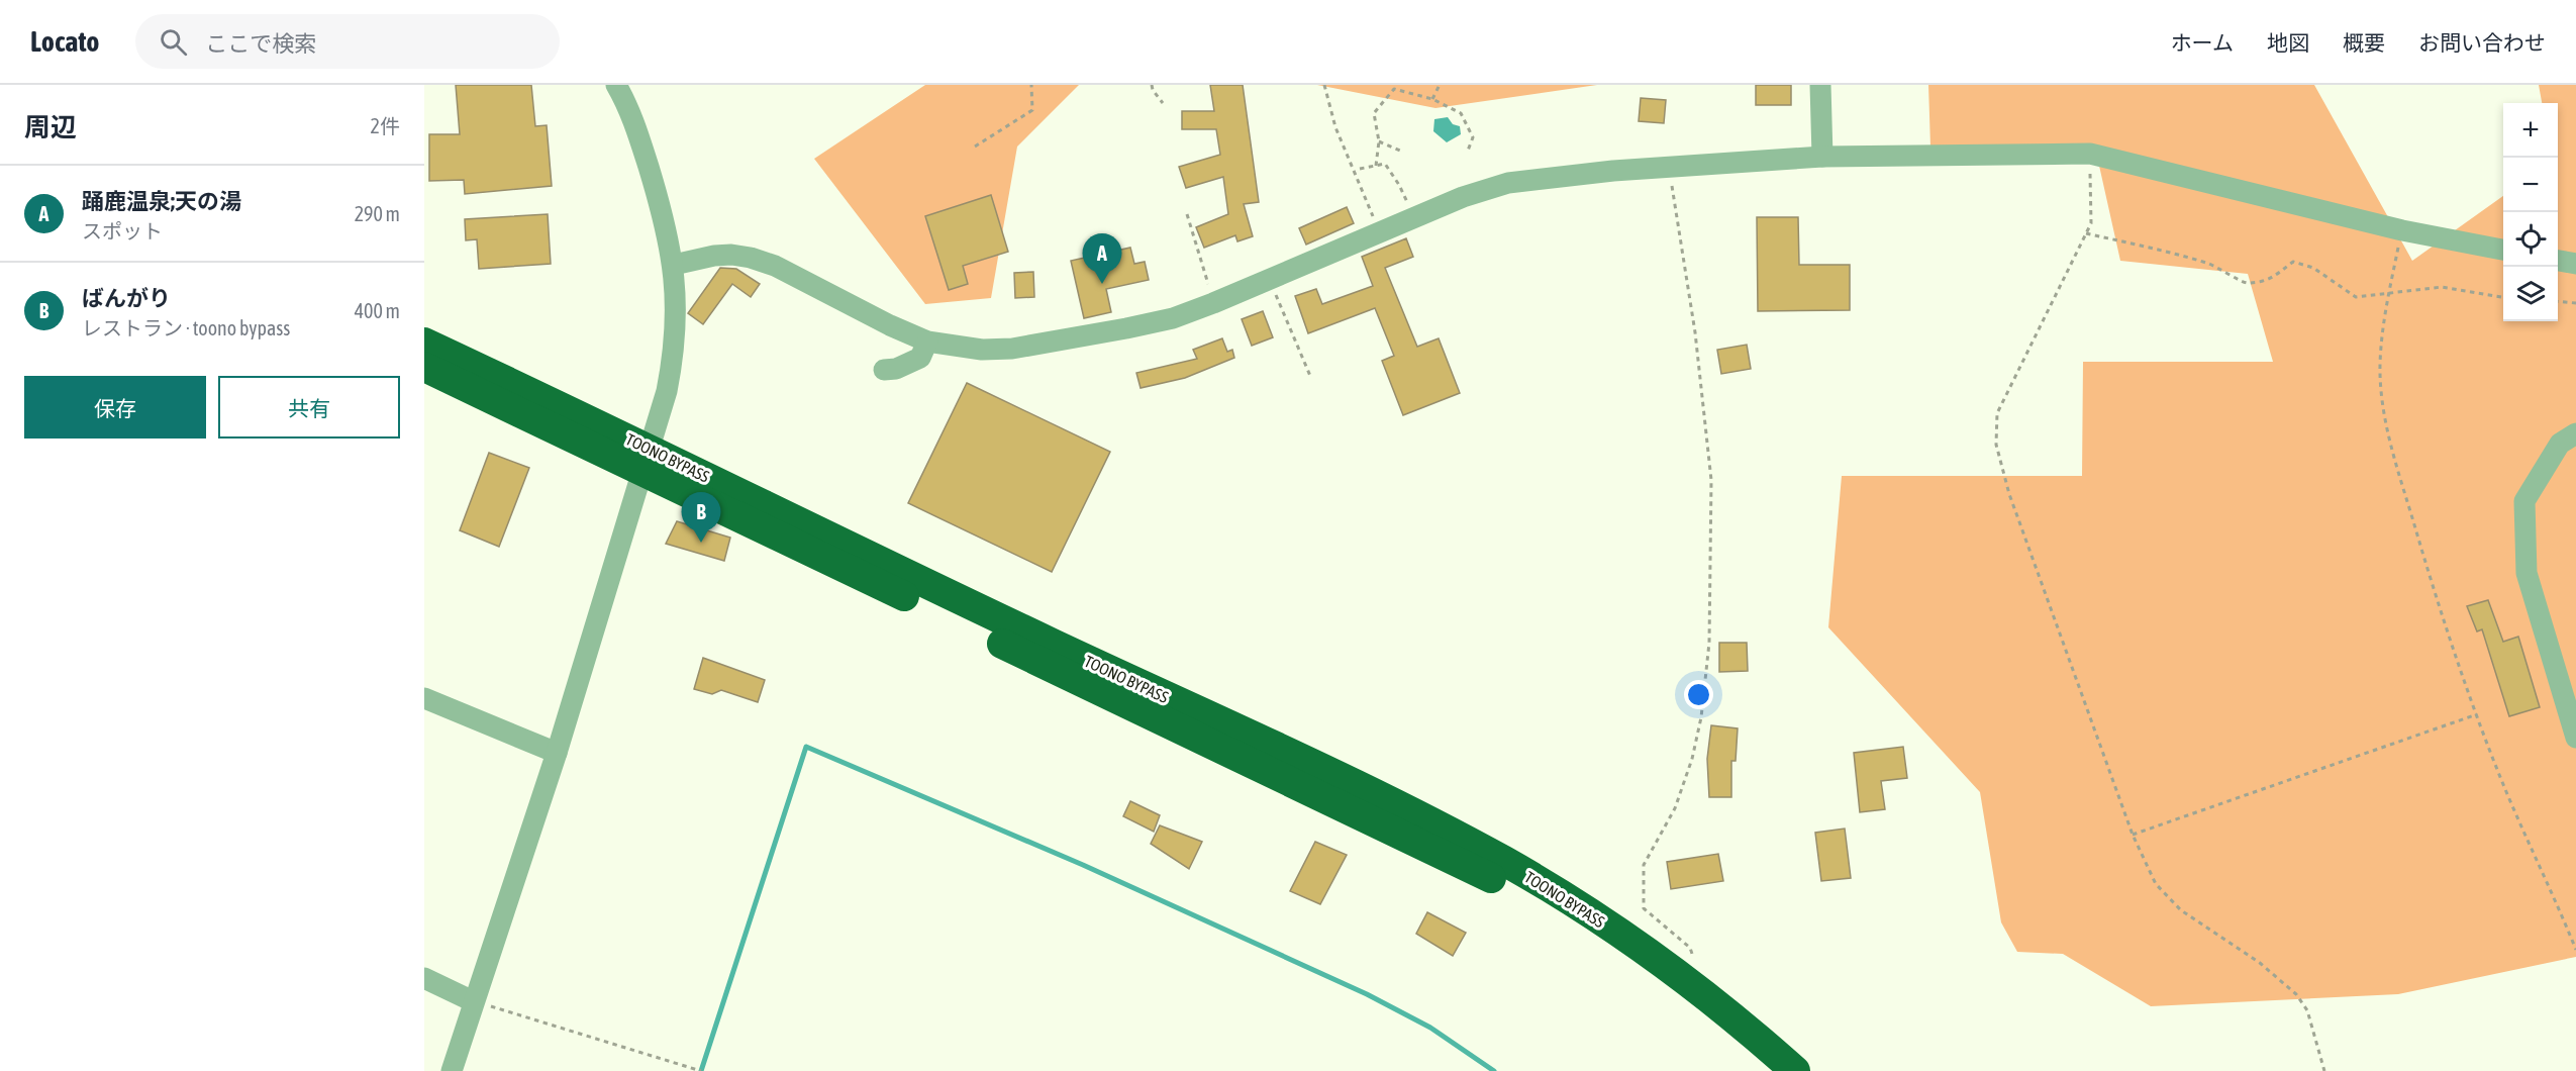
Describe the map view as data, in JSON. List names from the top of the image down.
{
  "streets": {
    "highway": ["TOONO BYPASS"]
  },
  "page": {
    "header": "Locato",
    "search": "ここで検索",
    "nav": [
      "ホーム",
      "地図",
      "概要",
      "お問い合わせ"
    ],
    "heading": ["周辺", "2件"],
    "map_buttons": ["+", "−"],
    "list": [
      {
        "mark": "A",
        "name": "踊鹿温泉;天の湯",
        "note": "スポット",
        "value": "290 m"
      },
      {
        "mark": "B",
        "name": "ばんがり",
        "note": "レストラン · toono bypass",
        "value": "400 m"
      }
    ],
    "pins": ["A", "B"],
    "buttons": ["保存", "共有"]
  }
}
